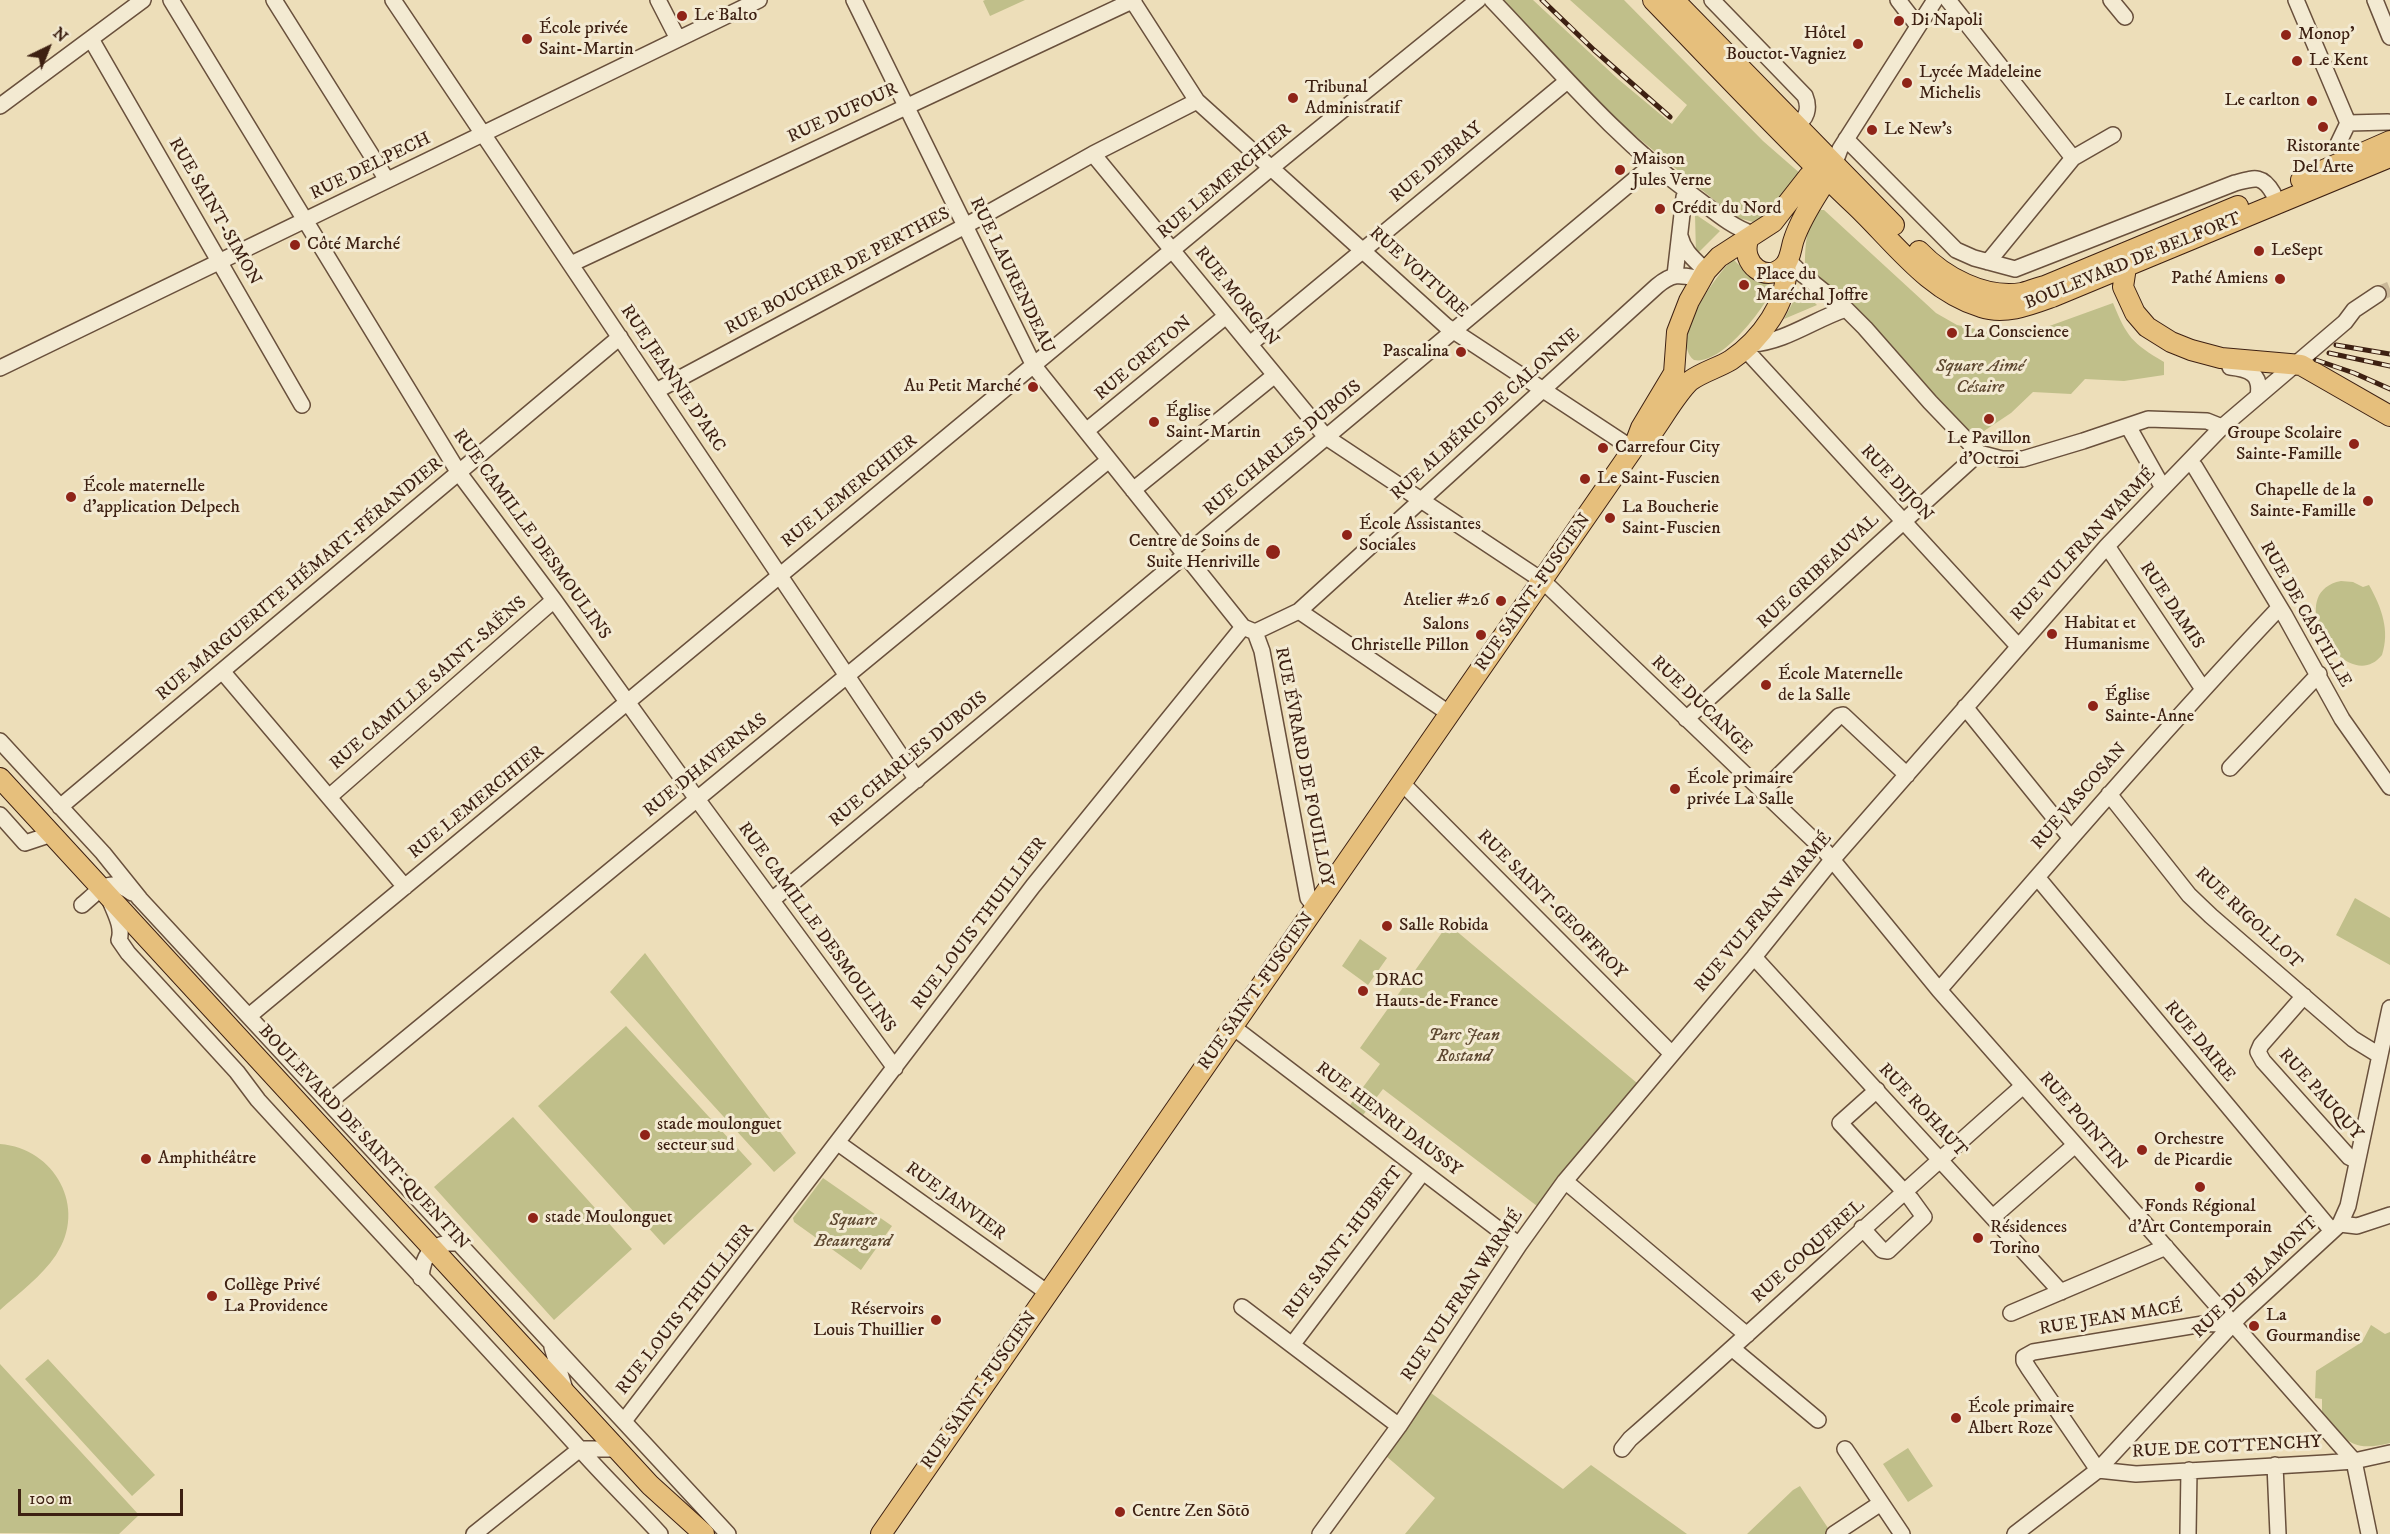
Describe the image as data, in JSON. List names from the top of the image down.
{
  "streets": {
    "main road": ["BOULEVARD DE BELFORT", "RUE SAINT-FUSCIEN", "BOULEVARD DE SAINT-QUENTIN"],
    "street": [
      "RUE DUFOUR",
      "RUE DEBRAY",
      "RUE DELPECH",
      "RUE LEMERCHIER",
      "RUE SAINT-SIMON",
      "RUE BOUCHER DE PERTHES",
      "RUE VOITURE",
      "RUE LAURENDEAU",
      "RUE MORGAN",
      "RUE CRETON",
      "RUE JEANNE D'ARC",
      "RUE ALBÉRIC DE CALONNE",
      "RUE CHARLES DUBOIS",
      "RUE DIJON",
      "RUE CAMILLE DESMOULINS",
      "RUE VULFRAN WARMÉ",
      "RUE GRIBEAUVAL",
      "RUE MARGUERITE HÉMART-FÉRANDIER",
      "RUE DAMIS",
      "RUE DE CASTILLE",
      "RUE CAMILLE SAINT-SAËNS",
      "RUE DUCANGE",
      "RUE DHAVERNAS",
      "RUE ÉVRARD DE FOUILLOY",
      "RUE VASCOSAN",
      "RUE SAINT-GEOFFROY",
      "RUE RIGOLLOT",
      "RUE LOUIS THUILLIER",
      "RUE DAIRE",
      "RUE PAUQUY",
      "RUE ROHAUT",
      "RUE HENRI DAUSSY",
      "RUE POINTIN",
      "RUE JANVIER",
      "RUE SAINT-HUBERT",
      "RUE COQUEREL",
      "RUE DU BLAMONT",
      "RUE JEAN MACÉ",
      "RUE DE COTTENCHY"
    ]
  },
  "crossings": [
    ["RUE DUFOUR", "RUE VOITURE"],
    ["RUE DUFOUR", "RUE LAURENDEAU"],
    ["RUE DUFOUR", "RUE JEANNE D'ARC"],
    ["RUE DEBRAY", "RUE VOITURE"],
    ["RUE DEBRAY", "RUE MORGAN"],
    ["RUE DELPECH", "RUE SAINT-SIMON"],
    ["RUE DELPECH", "RUE JEANNE D'ARC"],
    ["RUE DELPECH", "RUE CAMILLE DESMOULINS"],
    ["RUE LEMERCHIER", "RUE VOITURE"],
    ["RUE LEMERCHIER", "RUE LAURENDEAU"],
    ["RUE LEMERCHIER", "RUE MORGAN"],
    ["RUE LEMERCHIER", "RUE JEANNE D'ARC"],
    ["RUE LEMERCHIER", "RUE CAMILLE DESMOULINS"],
    ["RUE LEMERCHIER", "BOULEVARD DE SAINT-QUENTIN"],
    ["RUE BOUCHER DE PERTHES", "RUE VOITURE"],
    ["RUE BOUCHER DE PERTHES", "RUE LAURENDEAU"],
    ["RUE BOUCHER DE PERTHES", "RUE MORGAN"],
    ["RUE BOUCHER DE PERTHES", "RUE JEANNE D'ARC"],
    ["RUE VOITURE", "RUE ALBÉRIC DE CALONNE"],
    ["RUE VOITURE", "RUE CHARLES DUBOIS"],
    ["RUE VOITURE", "RUE SAINT-FUSCIEN"],
    ["RUE LAURENDEAU", "RUE CRETON"],
    ["RUE LAURENDEAU", "RUE ALBÉRIC DE CALONNE"],
    ["RUE LAURENDEAU", "RUE CHARLES DUBOIS"],
    ["RUE LAURENDEAU", "RUE DHAVERNAS"],
    ["RUE LAURENDEAU", "RUE ÉVRARD DE FOUILLOY"],
    ["RUE LAURENDEAU", "RUE LOUIS THUILLIER"],
    ["RUE MORGAN", "RUE CRETON"],
    ["RUE MORGAN", "RUE ALBÉRIC DE CALONNE"],
    ["RUE MORGAN", "RUE CHARLES DUBOIS"],
    ["RUE MORGAN", "RUE DUCANGE"],
    ["RUE JEANNE D'ARC", "RUE CHARLES DUBOIS"],
    ["RUE JEANNE D'ARC", "RUE MARGUERITE HÉMART-FÉRANDIER"],
    ["RUE JEANNE D'ARC", "RUE DHAVERNAS"],
    ["RUE ALBÉRIC DE CALONNE", "RUE DUCANGE"],
    ["RUE ALBÉRIC DE CALONNE", "RUE ÉVRARD DE FOUILLOY"],
    ["RUE ALBÉRIC DE CALONNE", "RUE LOUIS THUILLIER"],
    ["RUE CHARLES DUBOIS", "RUE CAMILLE DESMOULINS"],
    ["RUE DIJON", "RUE VULFRAN WARMÉ"],
    ["RUE DIJON", "RUE GRIBEAUVAL"],
    ["RUE CAMILLE DESMOULINS", "RUE MARGUERITE HÉMART-FÉRANDIER"],
    ["RUE CAMILLE DESMOULINS", "RUE CAMILLE SAINT-SAËNS"],
    ["RUE CAMILLE DESMOULINS", "RUE DHAVERNAS"],
    ["RUE CAMILLE DESMOULINS", "RUE LOUIS THUILLIER"],
    ["RUE VULFRAN WARMÉ", "RUE DAMIS"],
    ["RUE VULFRAN WARMÉ", "RUE DE CASTILLE"],
    ["RUE VULFRAN WARMÉ", "RUE DUCANGE"],
    ["RUE VULFRAN WARMÉ", "RUE SAINT-GEOFFROY"],
    ["RUE VULFRAN WARMÉ", "RUE ROHAUT"],
    ["RUE VULFRAN WARMÉ", "RUE HENRI DAUSSY"],
    ["RUE VULFRAN WARMÉ", "RUE POINTIN"],
    ["RUE VULFRAN WARMÉ", "RUE SAINT-HUBERT"],
    ["RUE GRIBEAUVAL", "RUE DUCANGE"],
    ["RUE MARGUERITE HÉMART-FÉRANDIER", "BOULEVARD DE SAINT-QUENTIN"],
    ["RUE SAINT-FUSCIEN", "RUE DUCANGE"],
    ["RUE SAINT-FUSCIEN", "RUE ÉVRARD DE FOUILLOY"],
    ["RUE SAINT-FUSCIEN", "RUE SAINT-GEOFFROY"],
    ["RUE SAINT-FUSCIEN", "RUE HENRI DAUSSY"],
    ["RUE SAINT-FUSCIEN", "RUE JANVIER"],
    ["RUE DAMIS", "RUE VASCOSAN"],
    ["RUE DE CASTILLE", "RUE VASCOSAN"],
    ["RUE DUCANGE", "RUE POINTIN"],
    ["RUE DHAVERNAS", "BOULEVARD DE SAINT-QUENTIN"],
    ["RUE ÉVRARD DE FOUILLOY", "RUE LOUIS THUILLIER"],
    ["RUE VASCOSAN", "RUE RIGOLLOT"],
    ["RUE VASCOSAN", "RUE DAIRE"],
    ["RUE VASCOSAN", "RUE POINTIN"],
    ["RUE RIGOLLOT", "RUE PAUQUY"],
    ["RUE RIGOLLOT", "RUE DU BLAMONT"],
    ["RUE LOUIS THUILLIER", "BOULEVARD DE SAINT-QUENTIN"],
    ["RUE LOUIS THUILLIER", "RUE JANVIER"],
    ["RUE DAIRE", "RUE DU BLAMONT"],
    ["RUE PAUQUY", "RUE DU BLAMONT"],
    ["RUE ROHAUT", "RUE COQUEREL"],
    ["RUE HENRI DAUSSY", "RUE SAINT-HUBERT"],
    ["RUE POINTIN", "RUE COQUEREL"],
    ["RUE POINTIN", "RUE DU BLAMONT"],
    ["RUE POINTIN", "RUE JEAN MACÉ"],
    ["RUE POINTIN", "RUE DE COTTENCHY"],
    ["RUE DU BLAMONT", "RUE JEAN MACÉ"],
    ["RUE DU BLAMONT", "RUE DE COTTENCHY"],
    ["RUE JEAN MACÉ", "RUE DE COTTENCHY"]
  ],
  "parks": ["Square Aimé Césaire", "Parc Jean Rostand", "Square Beauregard"],
  "places": [
    "Le Balto",
    "Di Napoli",
    "Monop'",
    "École privée Saint-Martin",
    "Hôtel Bouctot-Vagniez",
    "Le Kent",
    "Lycée Madeleine Michelis",
    "Tribunal Administratif",
    "Le carlton",
    "Ristorante Del Arte",
    "Le New's",
    "Maison Jules Verne",
    "Crédit du Nord",
    "Côté Marché",
    "LeSept",
    "Pathé Amiens",
    "Place du Maréchal Joffre",
    "La Conscience",
    "Pascalina",
    "Au Petit Marché",
    "Le Pavillon d'Octroi",
    "Église Saint-Martin",
    "Groupe Scolaire Sainte-Famille",
    "Carrefour City",
    "Le Saint-Fuscien",
    "École maternelle d'application Delpech",
    "Chapelle de la Sainte-Famille",
    "La Boucherie Saint-Fuscien",
    "École Assistantes Sociales",
    "Centre de Soins de Suite Henriville",
    "Atelier #26",
    "Habitat et Humanisme",
    "Salons Christelle Pillon",
    "École Maternelle de la Salle",
    "Église Sainte-Anne",
    "École primaire privée La Salle",
    "Salle Robida",
    "DRAC Hauts-de-France",
    "stade moulonguet secteur sud",
    "Orchestre de Picardie",
    "Amphithéâtre",
    "Fonds Régional d'Art Contemporain",
    "stade Moulonguet",
    "Résidences Torino",
    "Collège Privé La Providence",
    "Réservoirs Louis Thuillier",
    "La Gourmandise",
    "École primaire Albert Roze",
    "Centre Zen Sōtō"
  ],
  "scale_bar": "100 m",
  "north": "top right"
}
